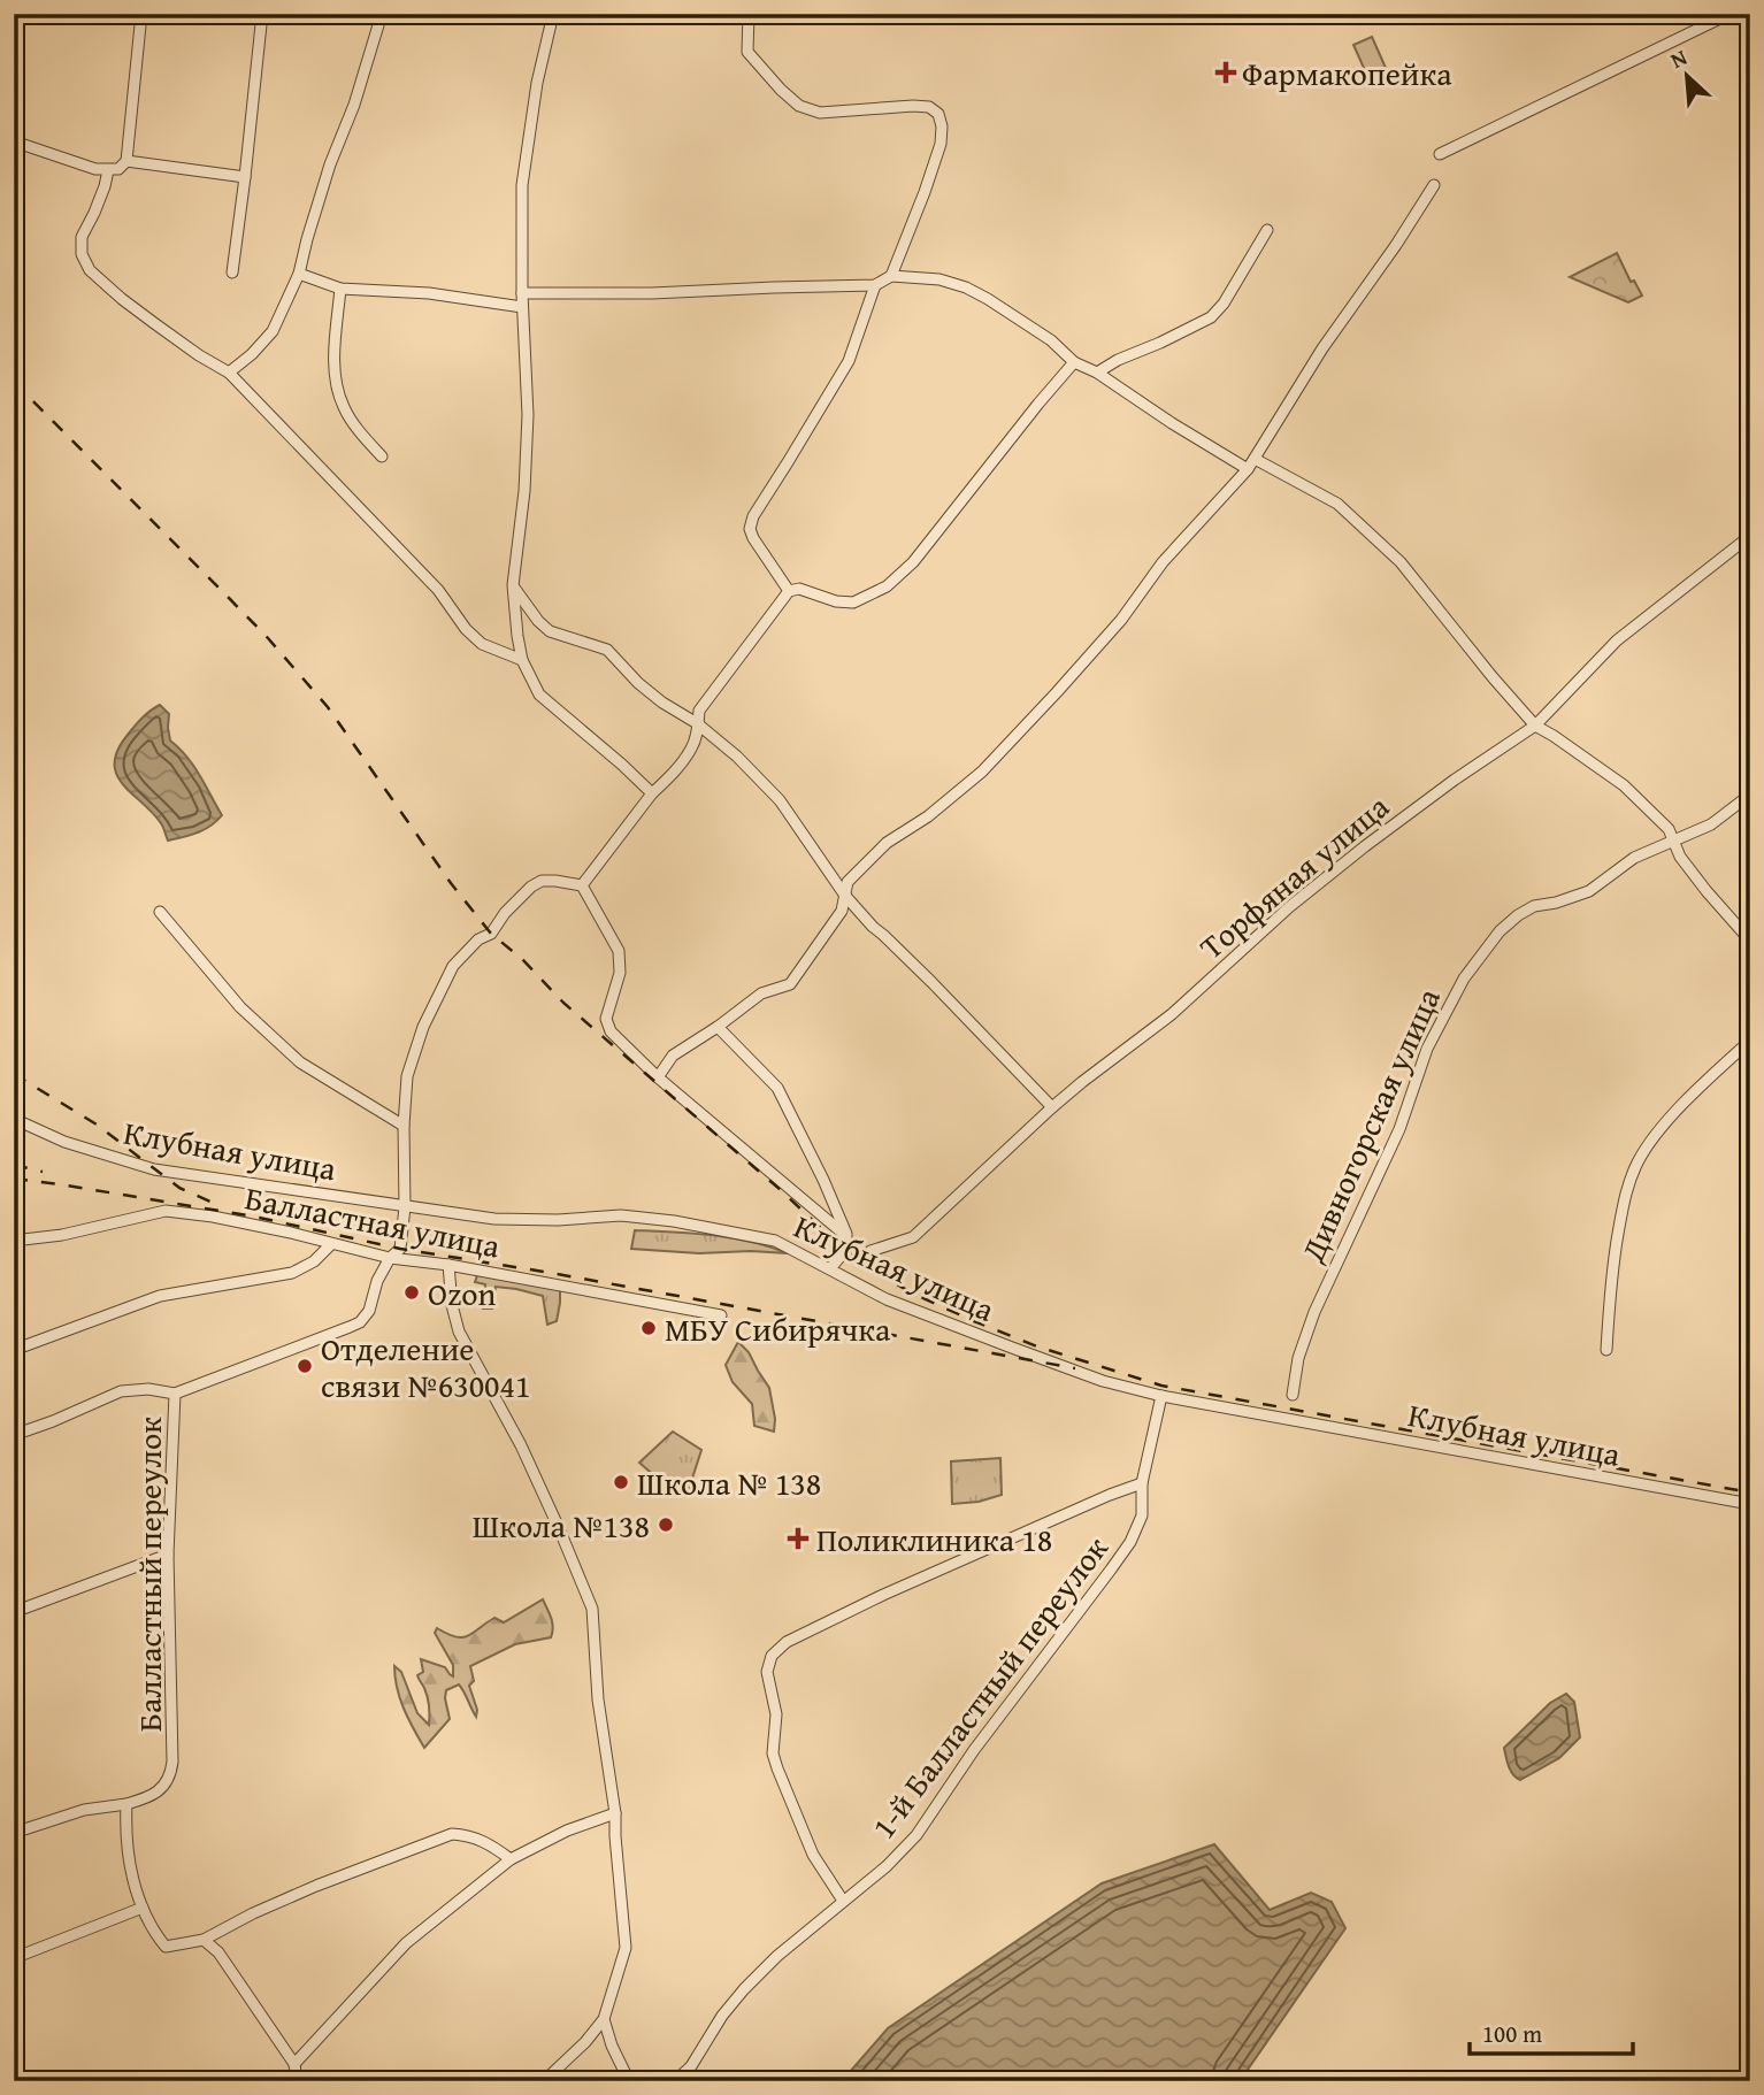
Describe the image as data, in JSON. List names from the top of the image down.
{
  "streets": {
    "street": [
      "Торфяная улица",
      "Дивногорская улица",
      "Клубная улица",
      "Балластная улица",
      "Балластный переулок",
      "1-й Балластный переулок"
    ]
  },
  "crossings": [
    ["Клубная улица", "Балластный переулок"],
    ["Клубная улица", "1-й Балластный переулок"],
    ["Балластная улица", "Балластный переулок"]
  ],
  "places": {
    "health": ["Фармакопейка", "Поликлиника 18"],
    "other": [
      "Ozon",
      "МБУ Сибирячка",
      "Отделение связи №630041",
      "Школа № 138",
      "Школа №138"
    ]
  },
  "scale_bar": "100 m",
  "north": "top left"
}
